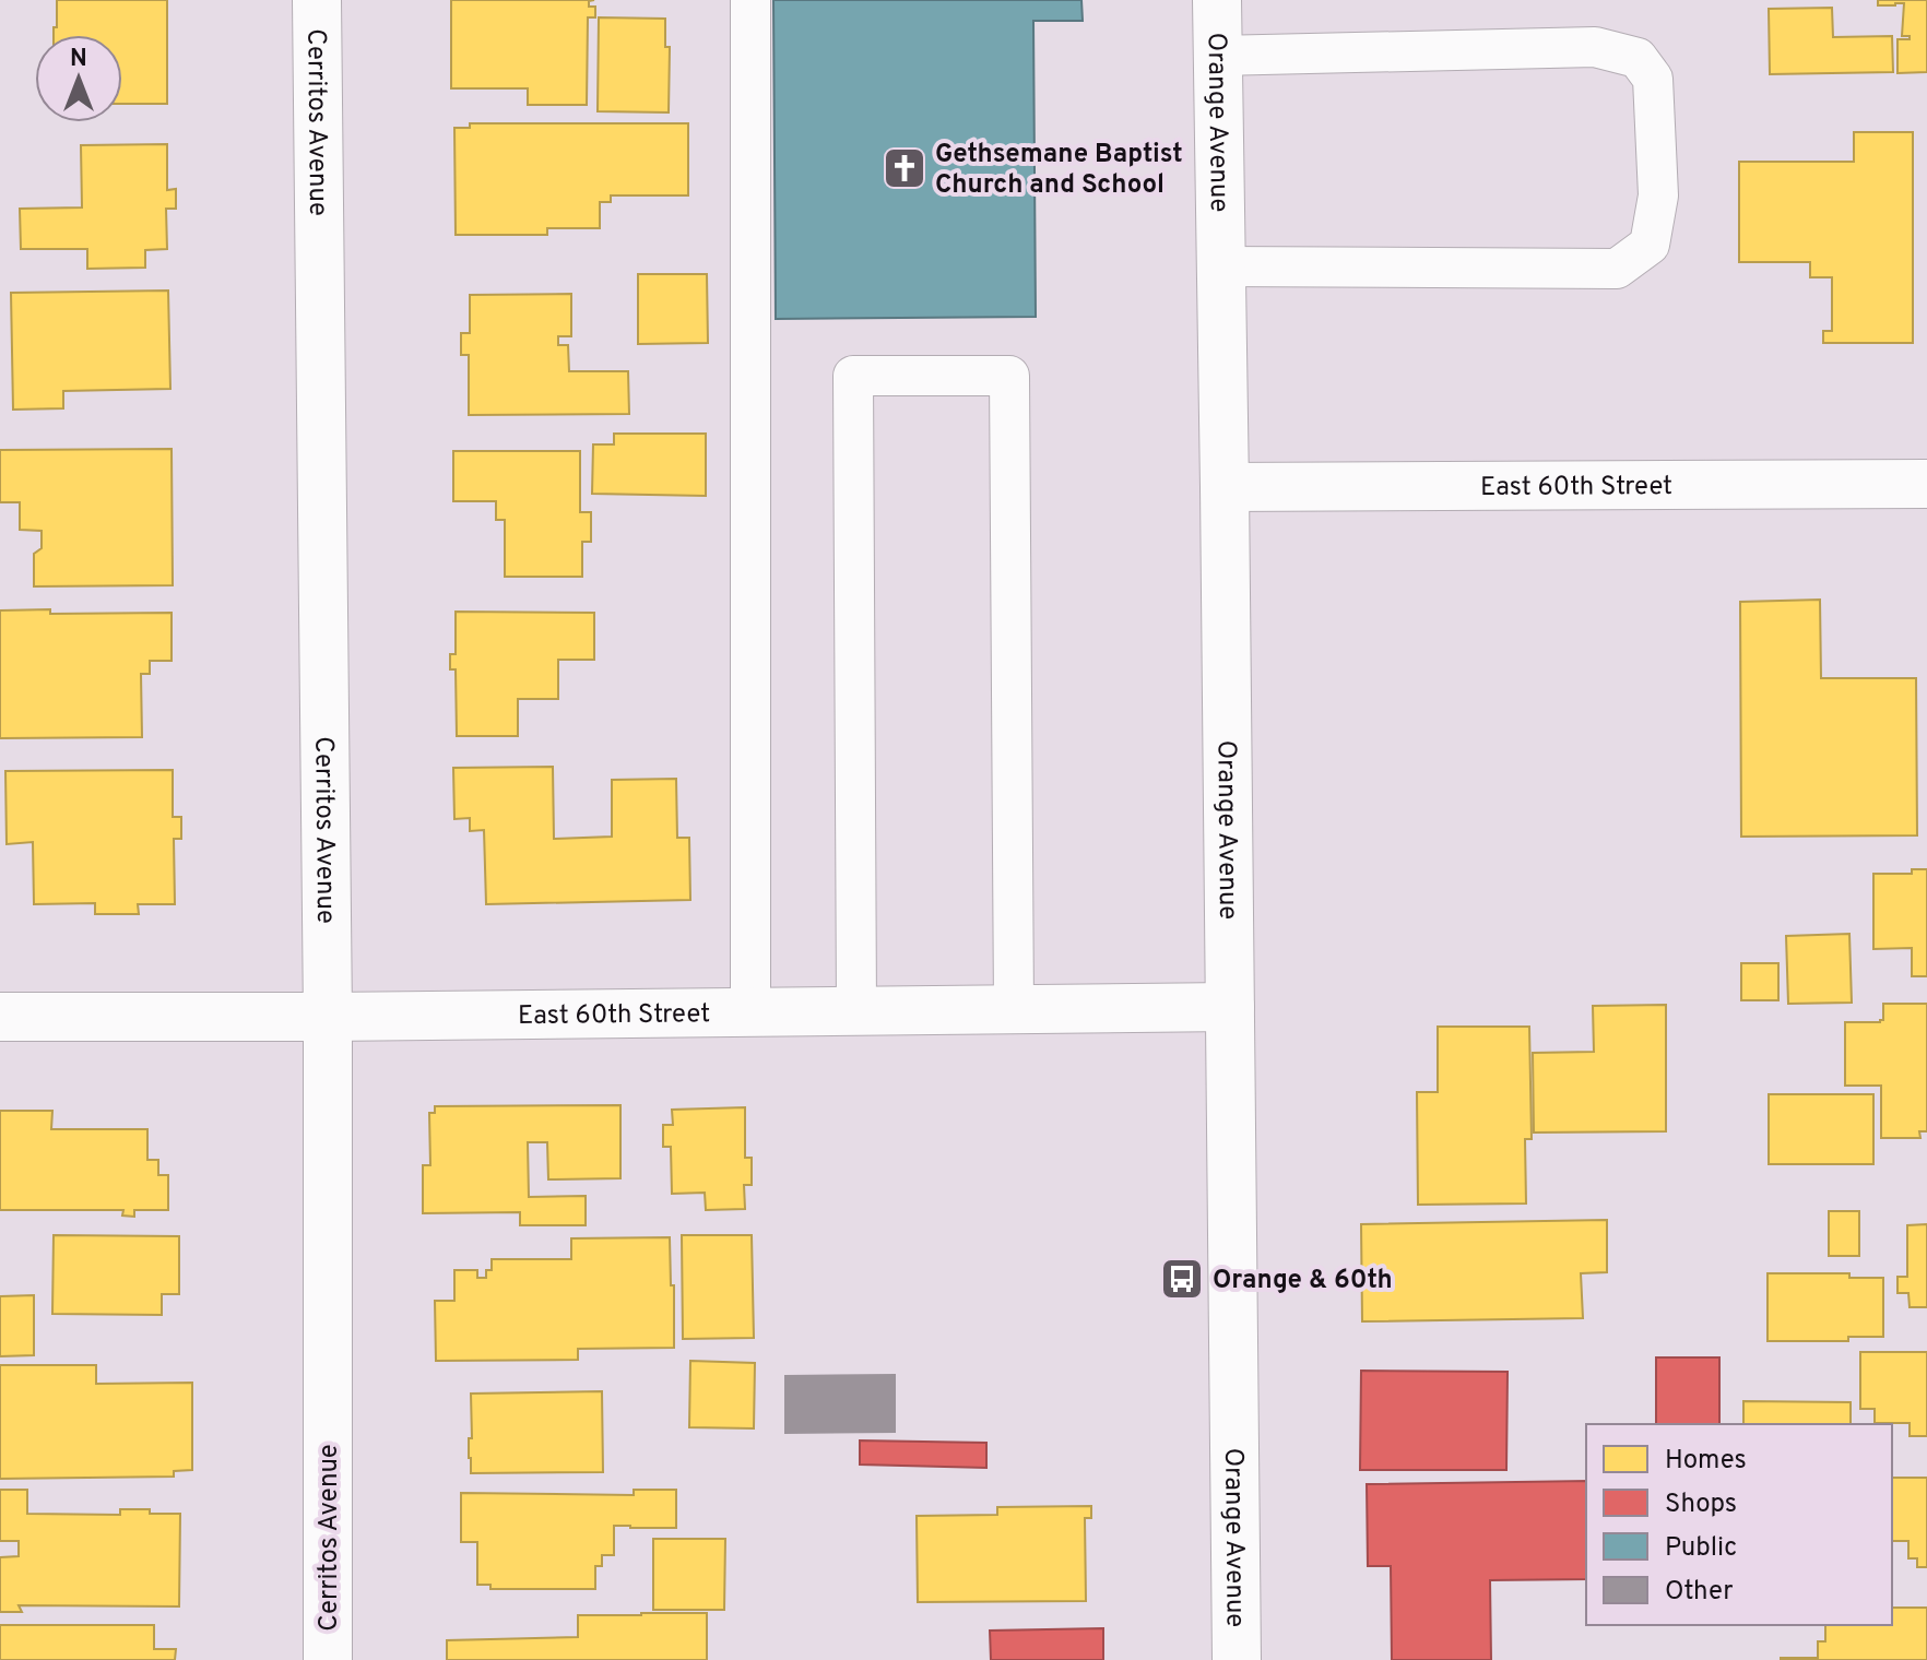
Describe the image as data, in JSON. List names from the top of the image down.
{
  "streets": {
    "street": ["Cerritos Avenue", "Orange Avenue", "East 60th Street"]
  },
  "crossings": [
    ["Cerritos Avenue", "East 60th Street"],
    ["Orange Avenue", "East 60th Street"]
  ],
  "places": {
    "church": ["Gethsemane Baptist Church and School"],
    "bus stop": ["Orange & 60th"]
  },
  "legend": [
    "Homes",
    "Shops",
    "Public",
    "Other"
  ],
  "north": "top"
}
